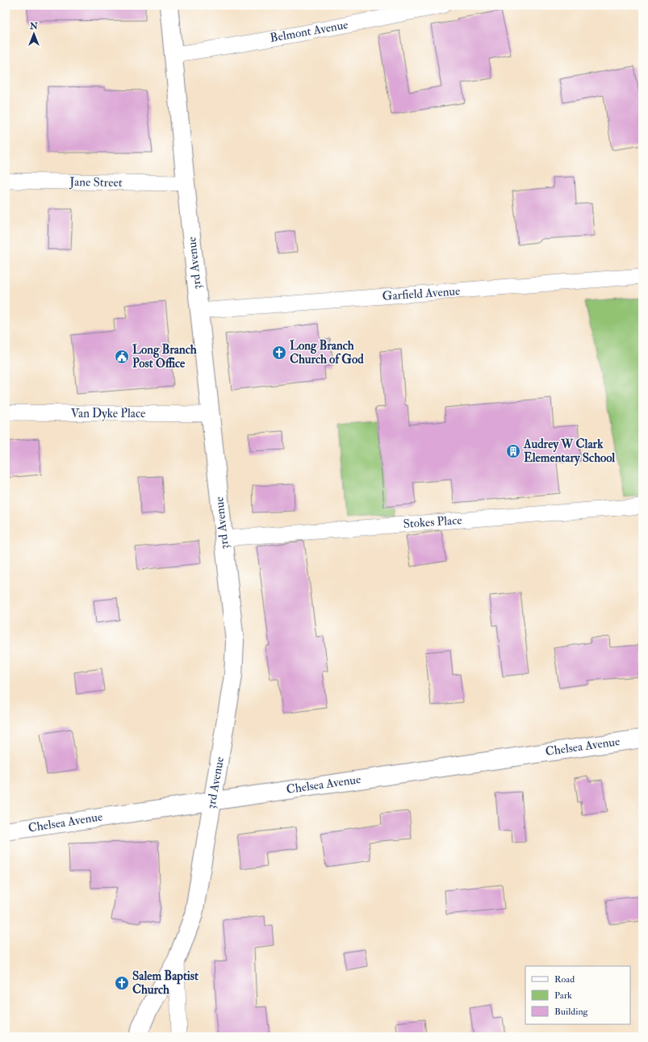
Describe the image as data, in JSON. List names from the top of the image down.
{
  "streets": {
    "street": [
      "Belmont Avenue",
      "Jane Street",
      "3rd Avenue",
      "Garfield Avenue",
      "Van Dyke Place",
      "Stokes Place",
      "Chelsea Avenue"
    ]
  },
  "crossings": [
    ["Belmont Avenue", "3rd Avenue"],
    ["Jane Street", "3rd Avenue"],
    ["3rd Avenue", "Garfield Avenue"],
    ["3rd Avenue", "Van Dyke Place"],
    ["3rd Avenue", "Stokes Place"],
    ["3rd Avenue", "Chelsea Avenue"]
  ],
  "places": {
    "church": ["Long Branch Church of God", "Salem Baptist Church"],
    "public building": ["Long Branch Post Office"],
    "building": ["Audrey W Clark Elementary School"]
  },
  "legend": ["Road", "Park", "Building"],
  "north": "top"
}
